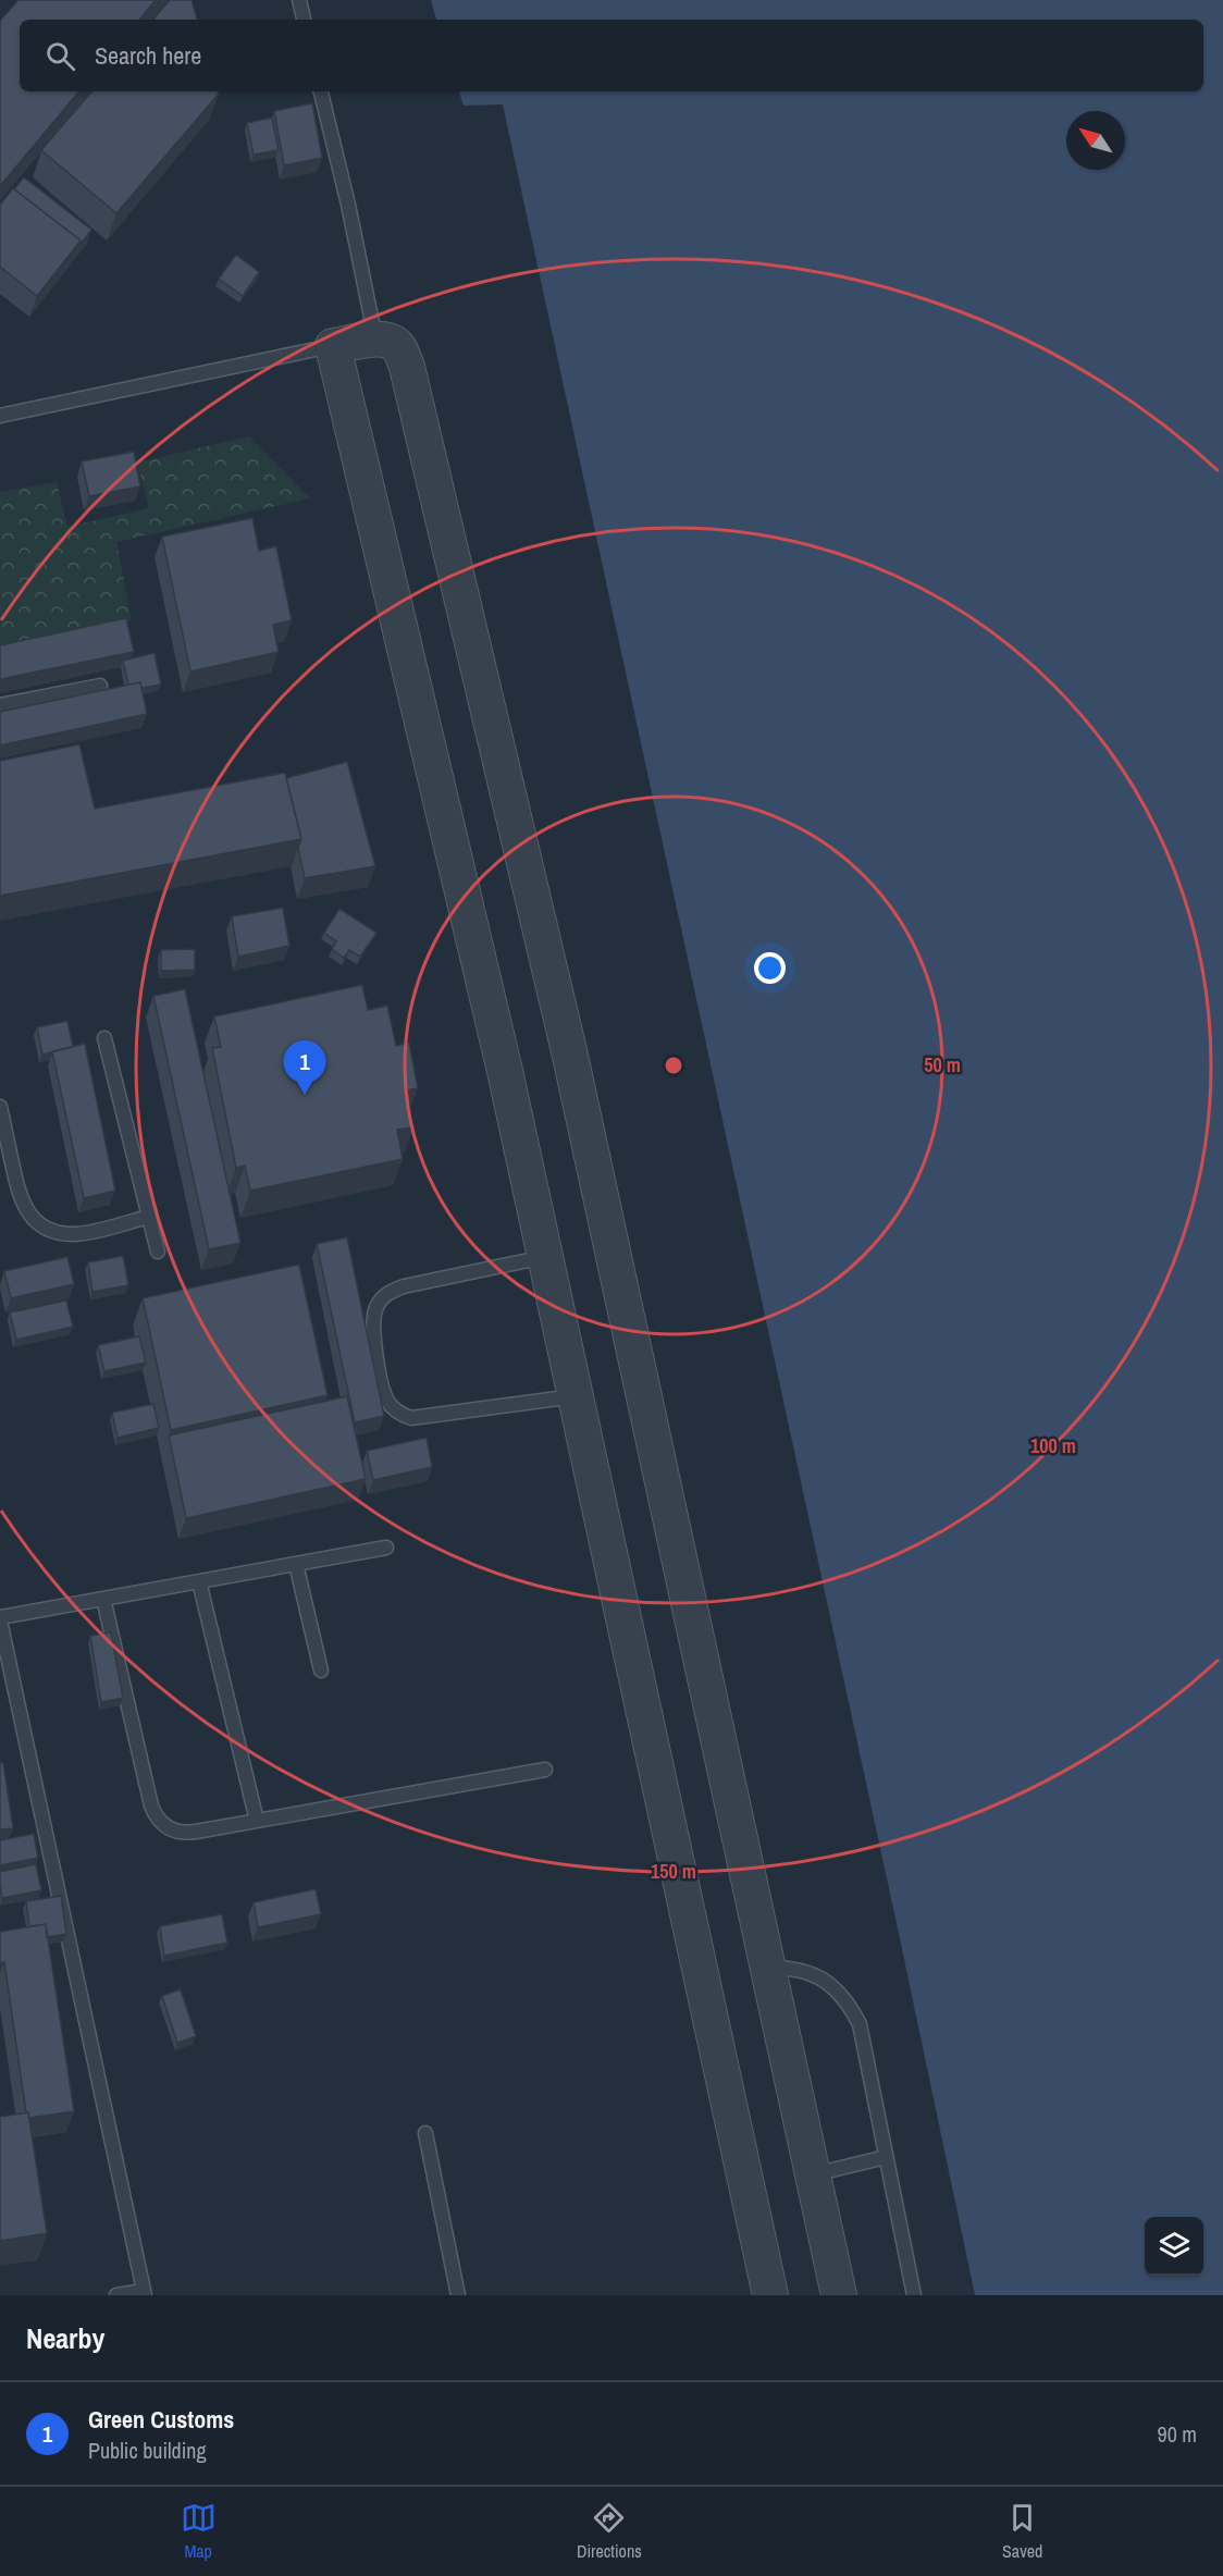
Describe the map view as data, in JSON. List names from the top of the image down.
{
  "north": "top left",
  "page": {
    "search": "Search here",
    "pins": "1",
    "heading": "Nearby",
    "list": [
      {
        "mark": "1",
        "name": "Green Customs",
        "note": "Public building",
        "value": "90 m"
      }
    ],
    "nav": ["Map", "Directions", "Saved"]
  },
  "rings": ["50 m", "100 m", "150 m"]
}
